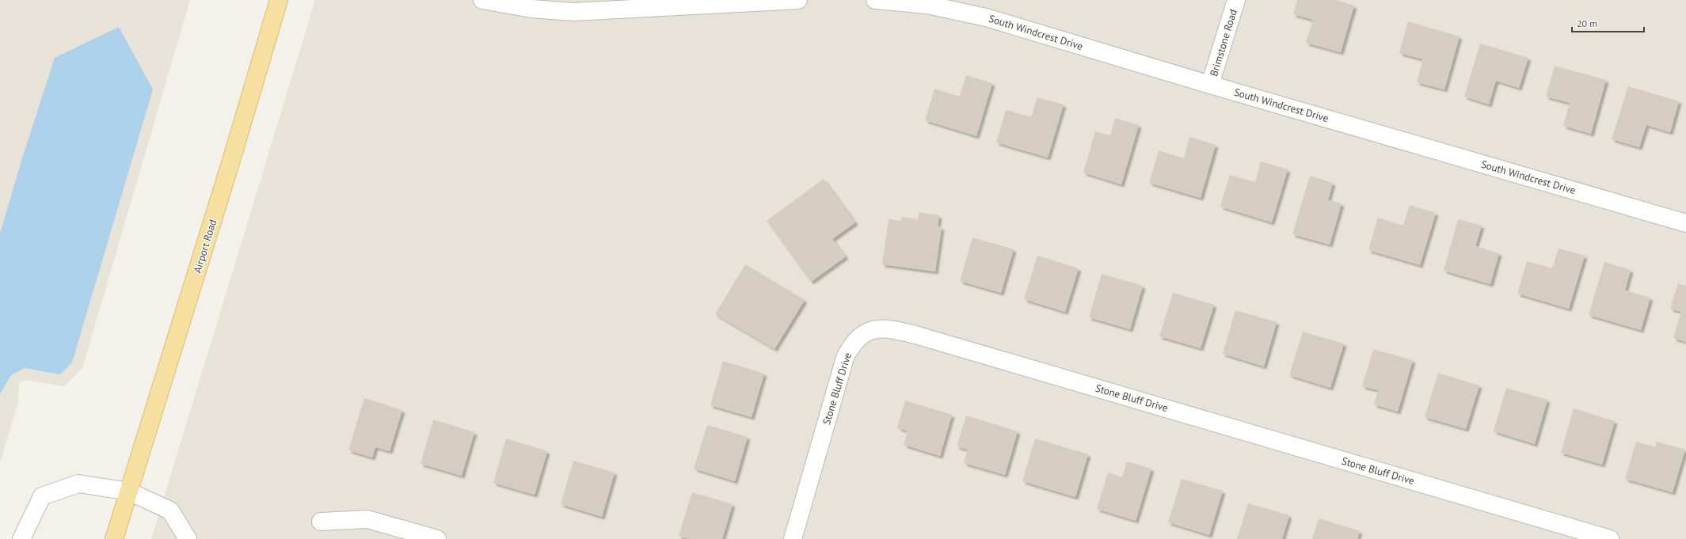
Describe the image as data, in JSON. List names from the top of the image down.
{
  "streets": {
    "main road": ["Airport Road"],
    "street": ["South Windcrest Drive", "Brimstone Road", "Stone Bluff Drive"]
  },
  "crossings": [
    ["South Windcrest Drive", "Brimstone Road"]
  ],
  "scale_bar": "20 m"
}
